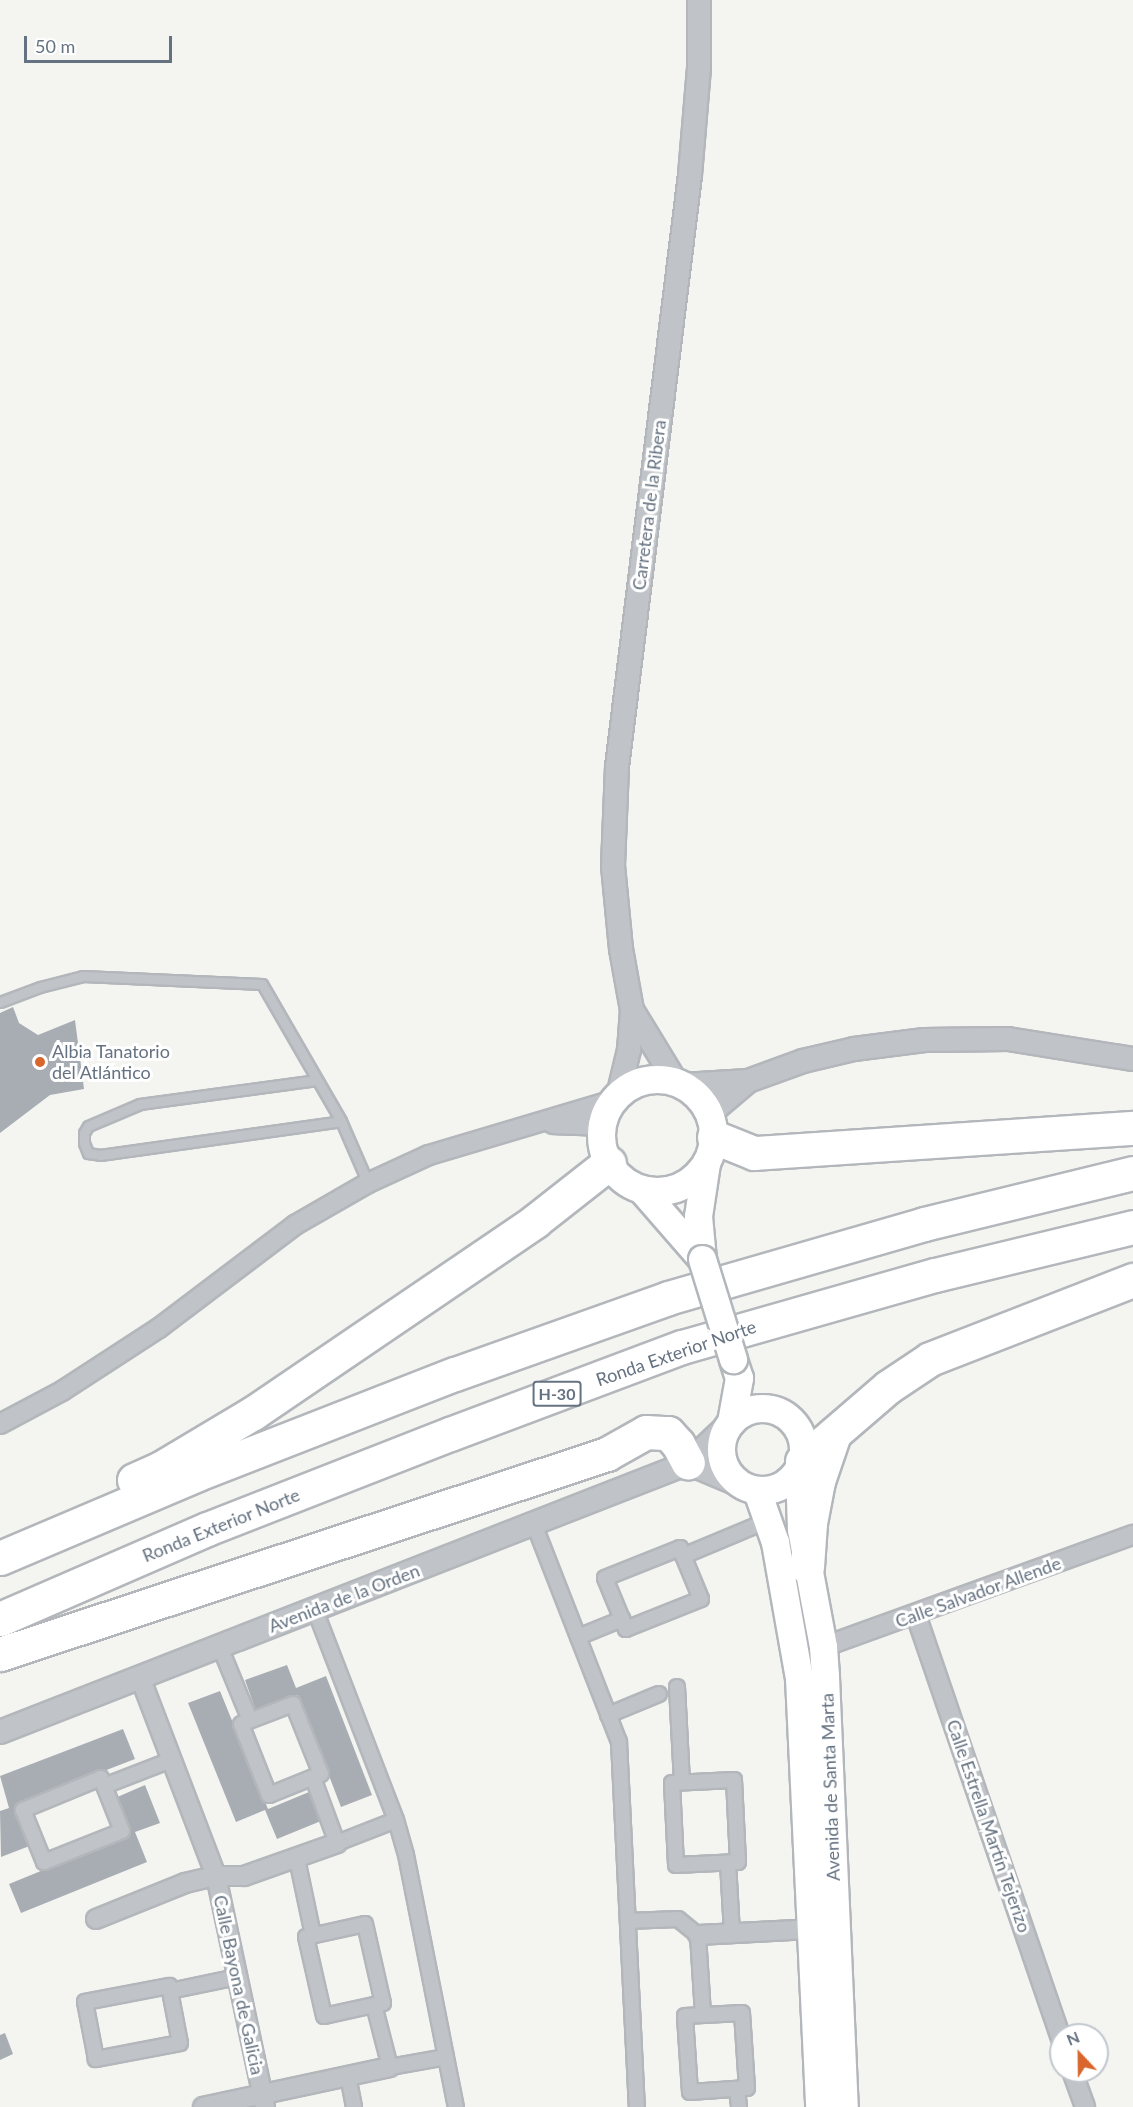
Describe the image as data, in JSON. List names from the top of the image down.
{
  "streets": {
    "highway": ["Ronda Exterior Norte", "H-30"],
    "main road": ["Avenida de Santa Marta"],
    "street": [
      "Carretera de la Ribera",
      "Calle Salvador Allende",
      "Avenida de la Orden",
      "Calle Estrella Martín Tejerizo",
      "Calle Bayona de Galicia"
    ]
  },
  "crossings": [
    ["Calle Salvador Allende", "Avenida de Santa Marta"],
    ["Calle Salvador Allende", "Calle Estrella Martín Tejerizo"],
    ["Avenida de la Orden", "Avenida de Santa Marta"],
    ["Avenida de la Orden", "Calle Bayona de Galicia"]
  ],
  "places": ["Albia Tanatorio del Atlántico"],
  "scale_bar": "50 m",
  "north": "top"
}
